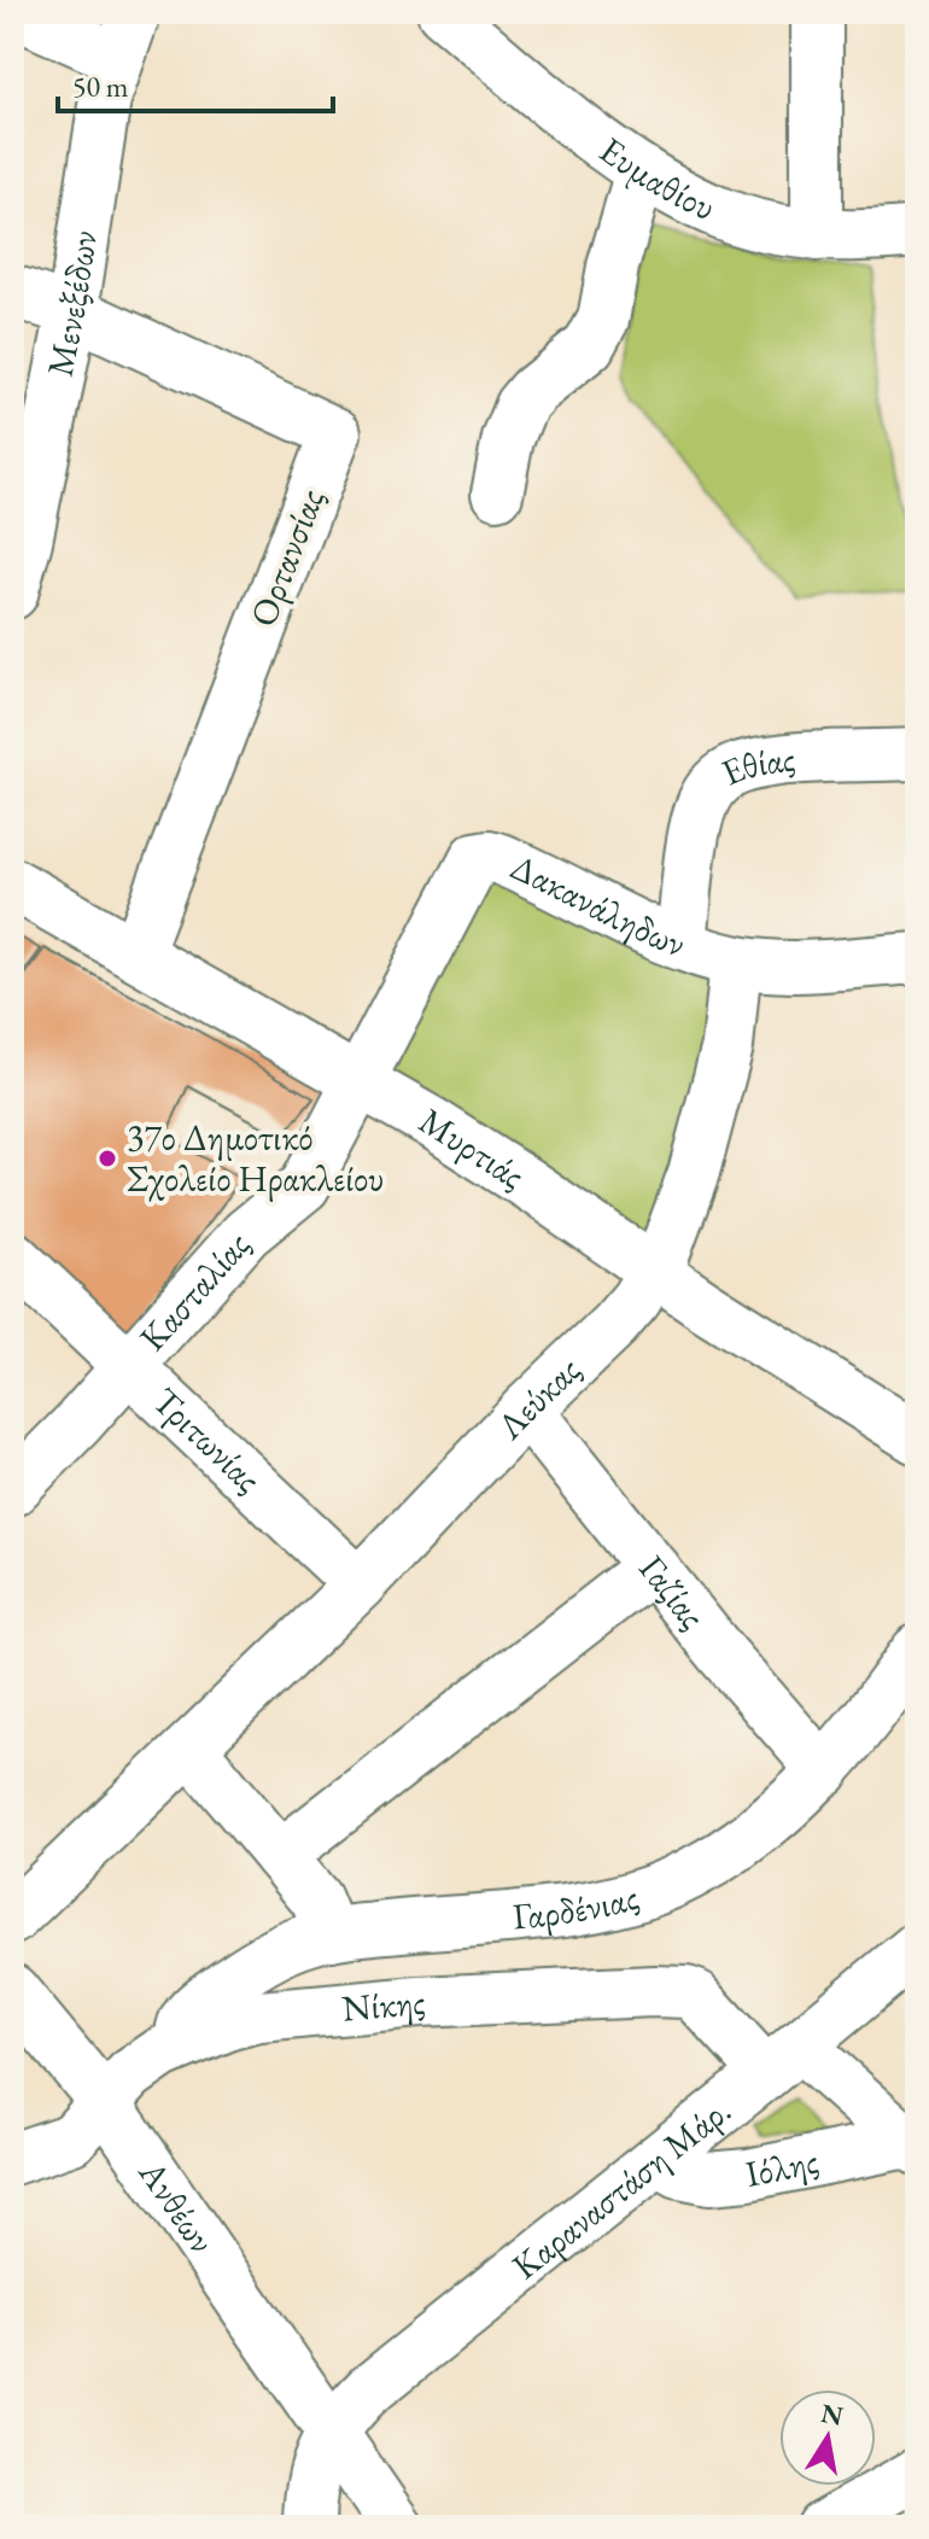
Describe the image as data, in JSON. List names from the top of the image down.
{
  "streets": {
    "street": [
      "Ευμαθίου",
      "Μενεξέδων",
      "Ορτανσίας",
      "Εθίας",
      "Δακανάληδων",
      "Μυρτιάς",
      "Κασταλίας",
      "Λεύκας",
      "Τριτωνίας",
      "Γαζίας",
      "Γαρδένιας",
      "Νίκης",
      "Ιόλης",
      "Καραναστάση Μάρ.",
      "Ανθέων"
    ]
  },
  "crossings": [
    ["Μενεξέδων", "Ορτανσίας"],
    ["Ορτανσίας", "Μυρτιάς"],
    ["Εθίας", "Δακανάληδων"],
    ["Δακανάληδων", "Μυρτιάς"],
    ["Δακανάληδων", "Κασταλίας"],
    ["Δακανάληδων", "Λεύκας"],
    ["Μυρτιάς", "Κασταλίας"],
    ["Μυρτιάς", "Λεύκας"],
    ["Κασταλίας", "Τριτωνίας"],
    ["Λεύκας", "Τριτωνίας"],
    ["Λεύκας", "Γαζίας"],
    ["Γαζίας", "Γαρδένιας"],
    ["Γαρδένιας", "Νίκης"],
    ["Νίκης", "Ιόλης"],
    ["Νίκης", "Καραναστάση Μάρ."],
    ["Νίκης", "Ανθέων"],
    ["Ιόλης", "Καραναστάση Μάρ."],
    ["Καραναστάση Μάρ.", "Ανθέων"]
  ],
  "places": ["37ο Δημοτικό Σχολείο Ηρακλείου"],
  "scale_bar": "50 m",
  "north": "top"
}
